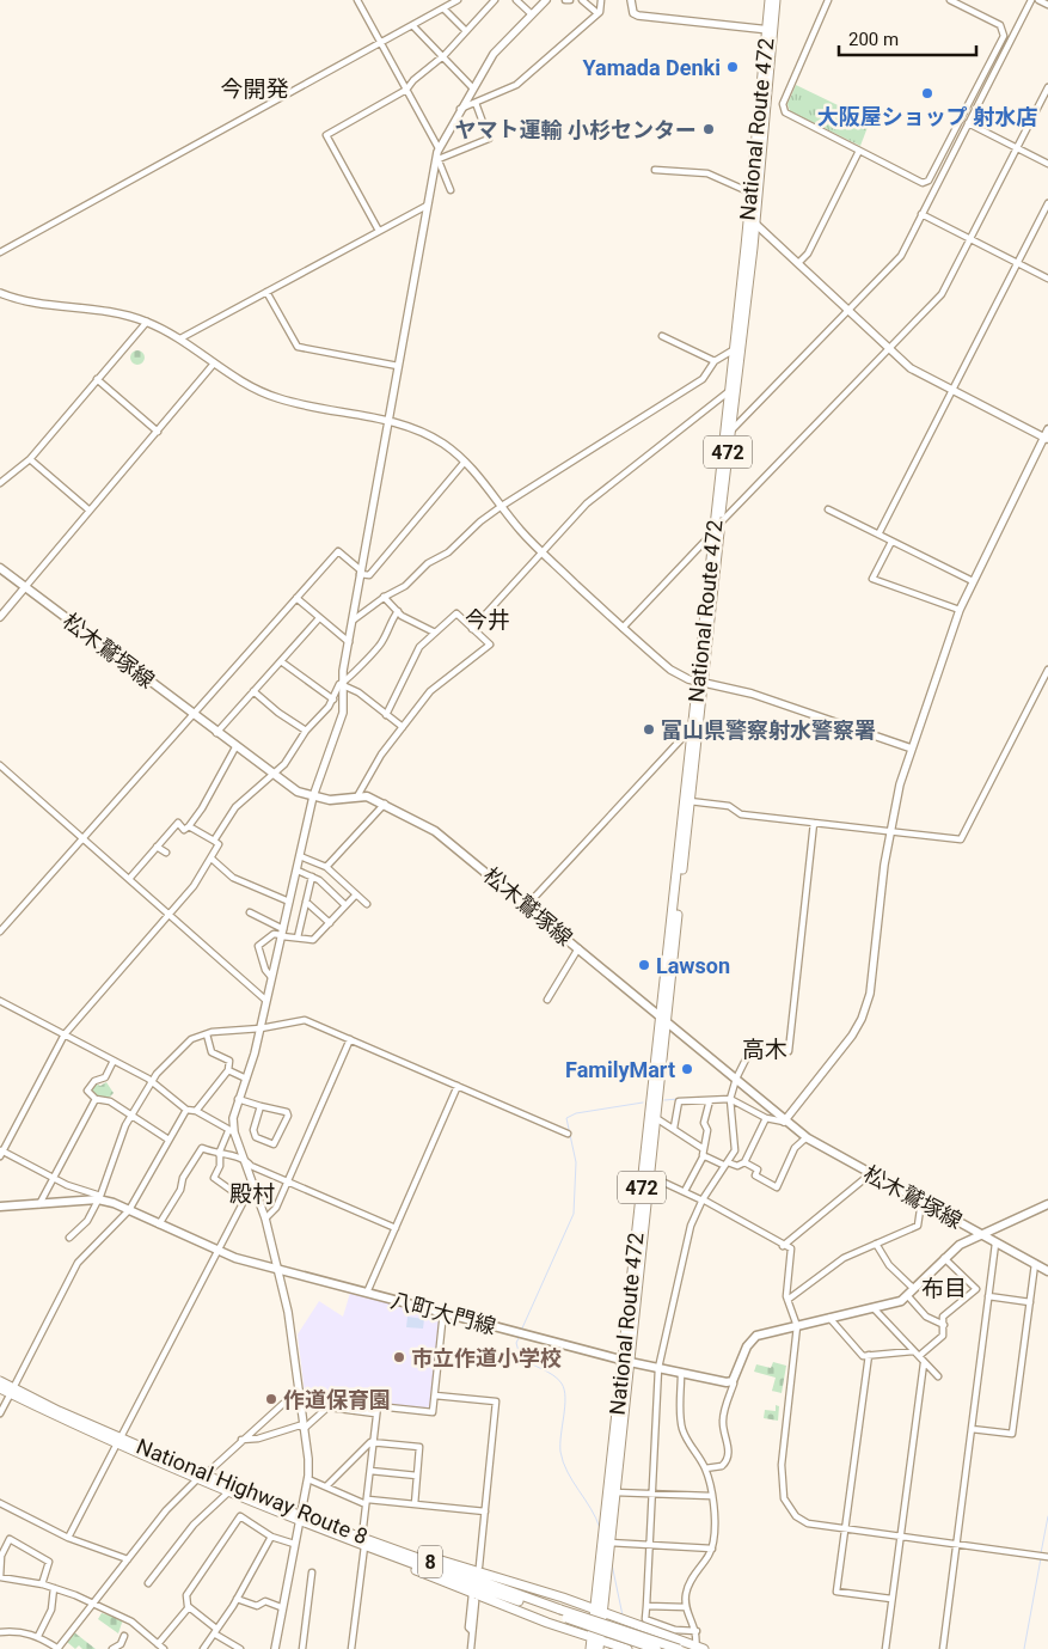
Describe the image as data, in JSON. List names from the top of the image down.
{
  "streets": {
    "highway": [
      "National Route 472",
      "472",
      "National Highway Route 8",
      "8"
    ],
    "main road": ["松木鷲塚線", "八町大門線"]
  },
  "crossings": [
    ["National Route 472", "松木鷲塚線"],
    ["National Route 472", "八町大門線"],
    ["National Route 472", "8"],
    ["National Highway Route 8", "8"]
  ],
  "districts": [
    "今開発",
    "今井",
    "高木",
    "殿村",
    "布目"
  ],
  "places": [
    "Yamada Denki",
    "大阪屋ショップ 射水店",
    "ヤマト運輸 小杉センター",
    "富山県警察射水警察署",
    "Lawson",
    "FamilyMart",
    "市立作道小学校",
    "作道保育園"
  ],
  "scale_bar": "200 m"
}
